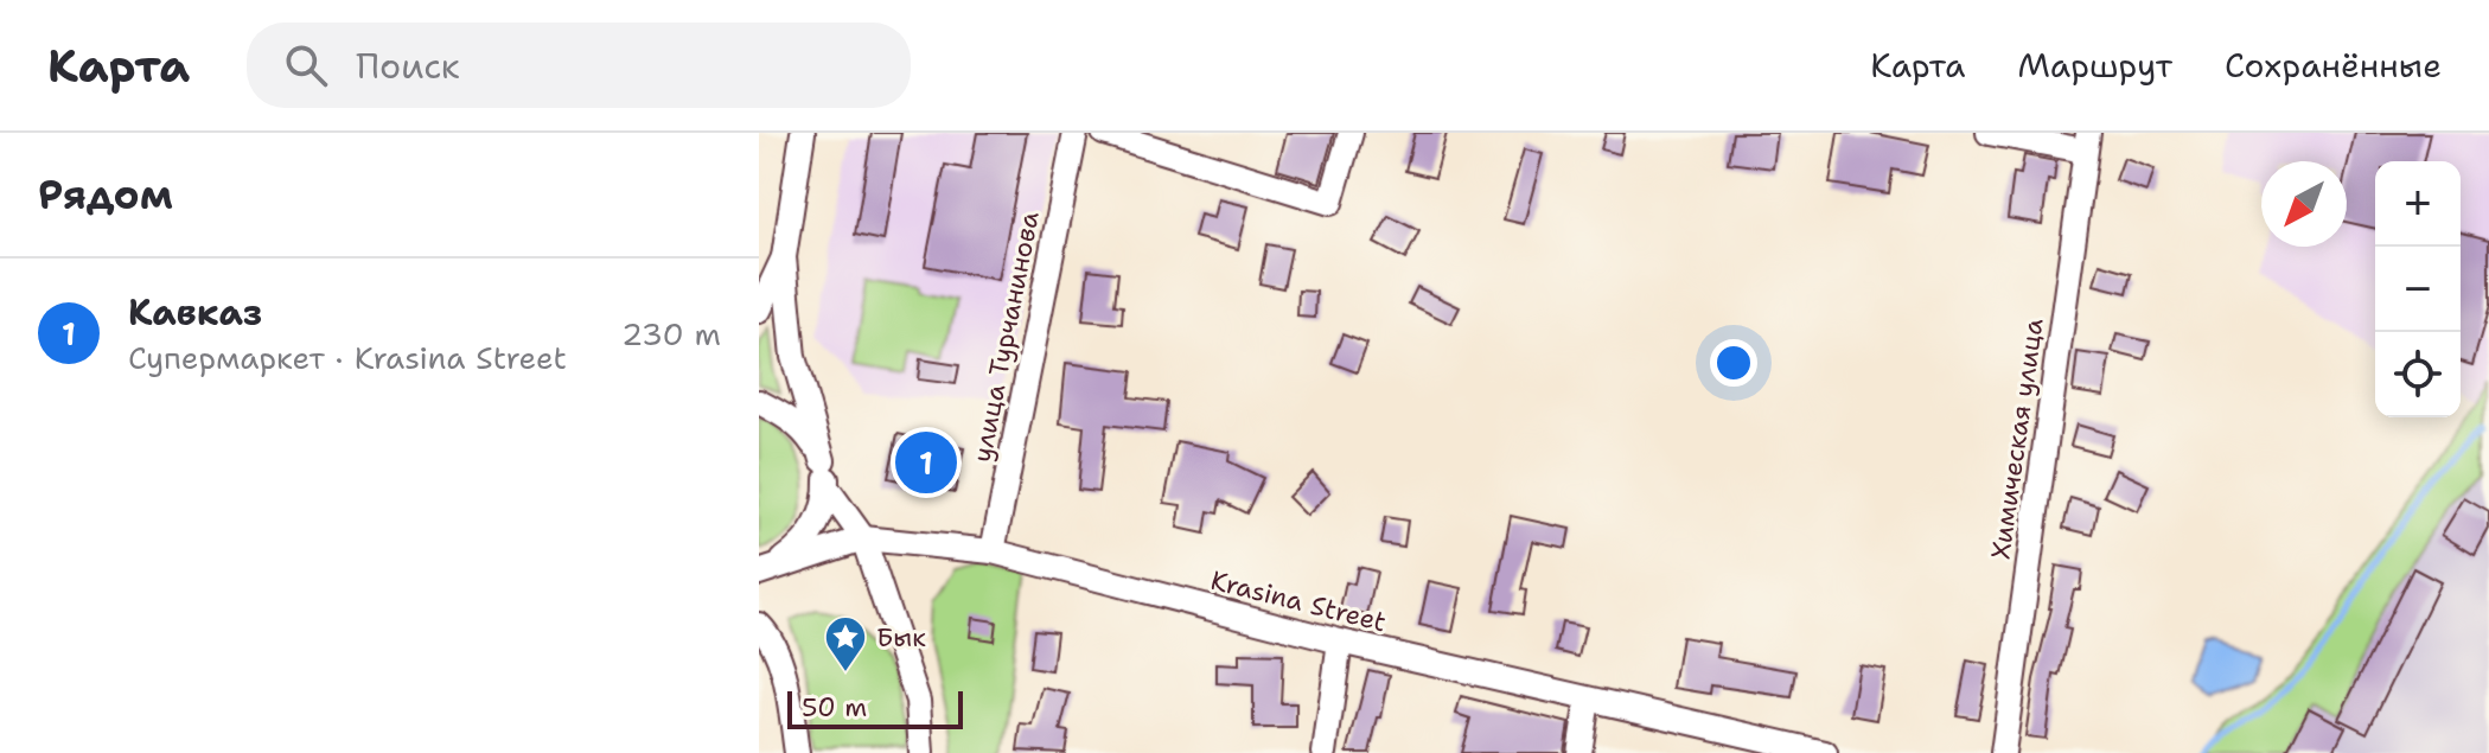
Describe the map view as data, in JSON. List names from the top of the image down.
{
  "streets": {
    "street": ["улица Турчанинова", "Химическая улица", "Krasina Street"]
  },
  "crossings": [
    ["улица Турчанинова", "Krasina Street"]
  ],
  "places": {
    "place": ["Бык"]
  },
  "scale_bar": "50 m",
  "north": "bottom left",
  "page": {
    "header": "Карта",
    "search": "Поиск",
    "nav": ["Карта", "Маршрут", "Сохранённые"],
    "heading": "Рядом",
    "map_buttons": ["+", "−"],
    "list": [
      {
        "mark": "1",
        "name": "Кавказ",
        "note": "Супермаркет · Krasina Street",
        "value": "230 m"
      }
    ],
    "pins": "1",
    "scale": "50 m"
  }
}
